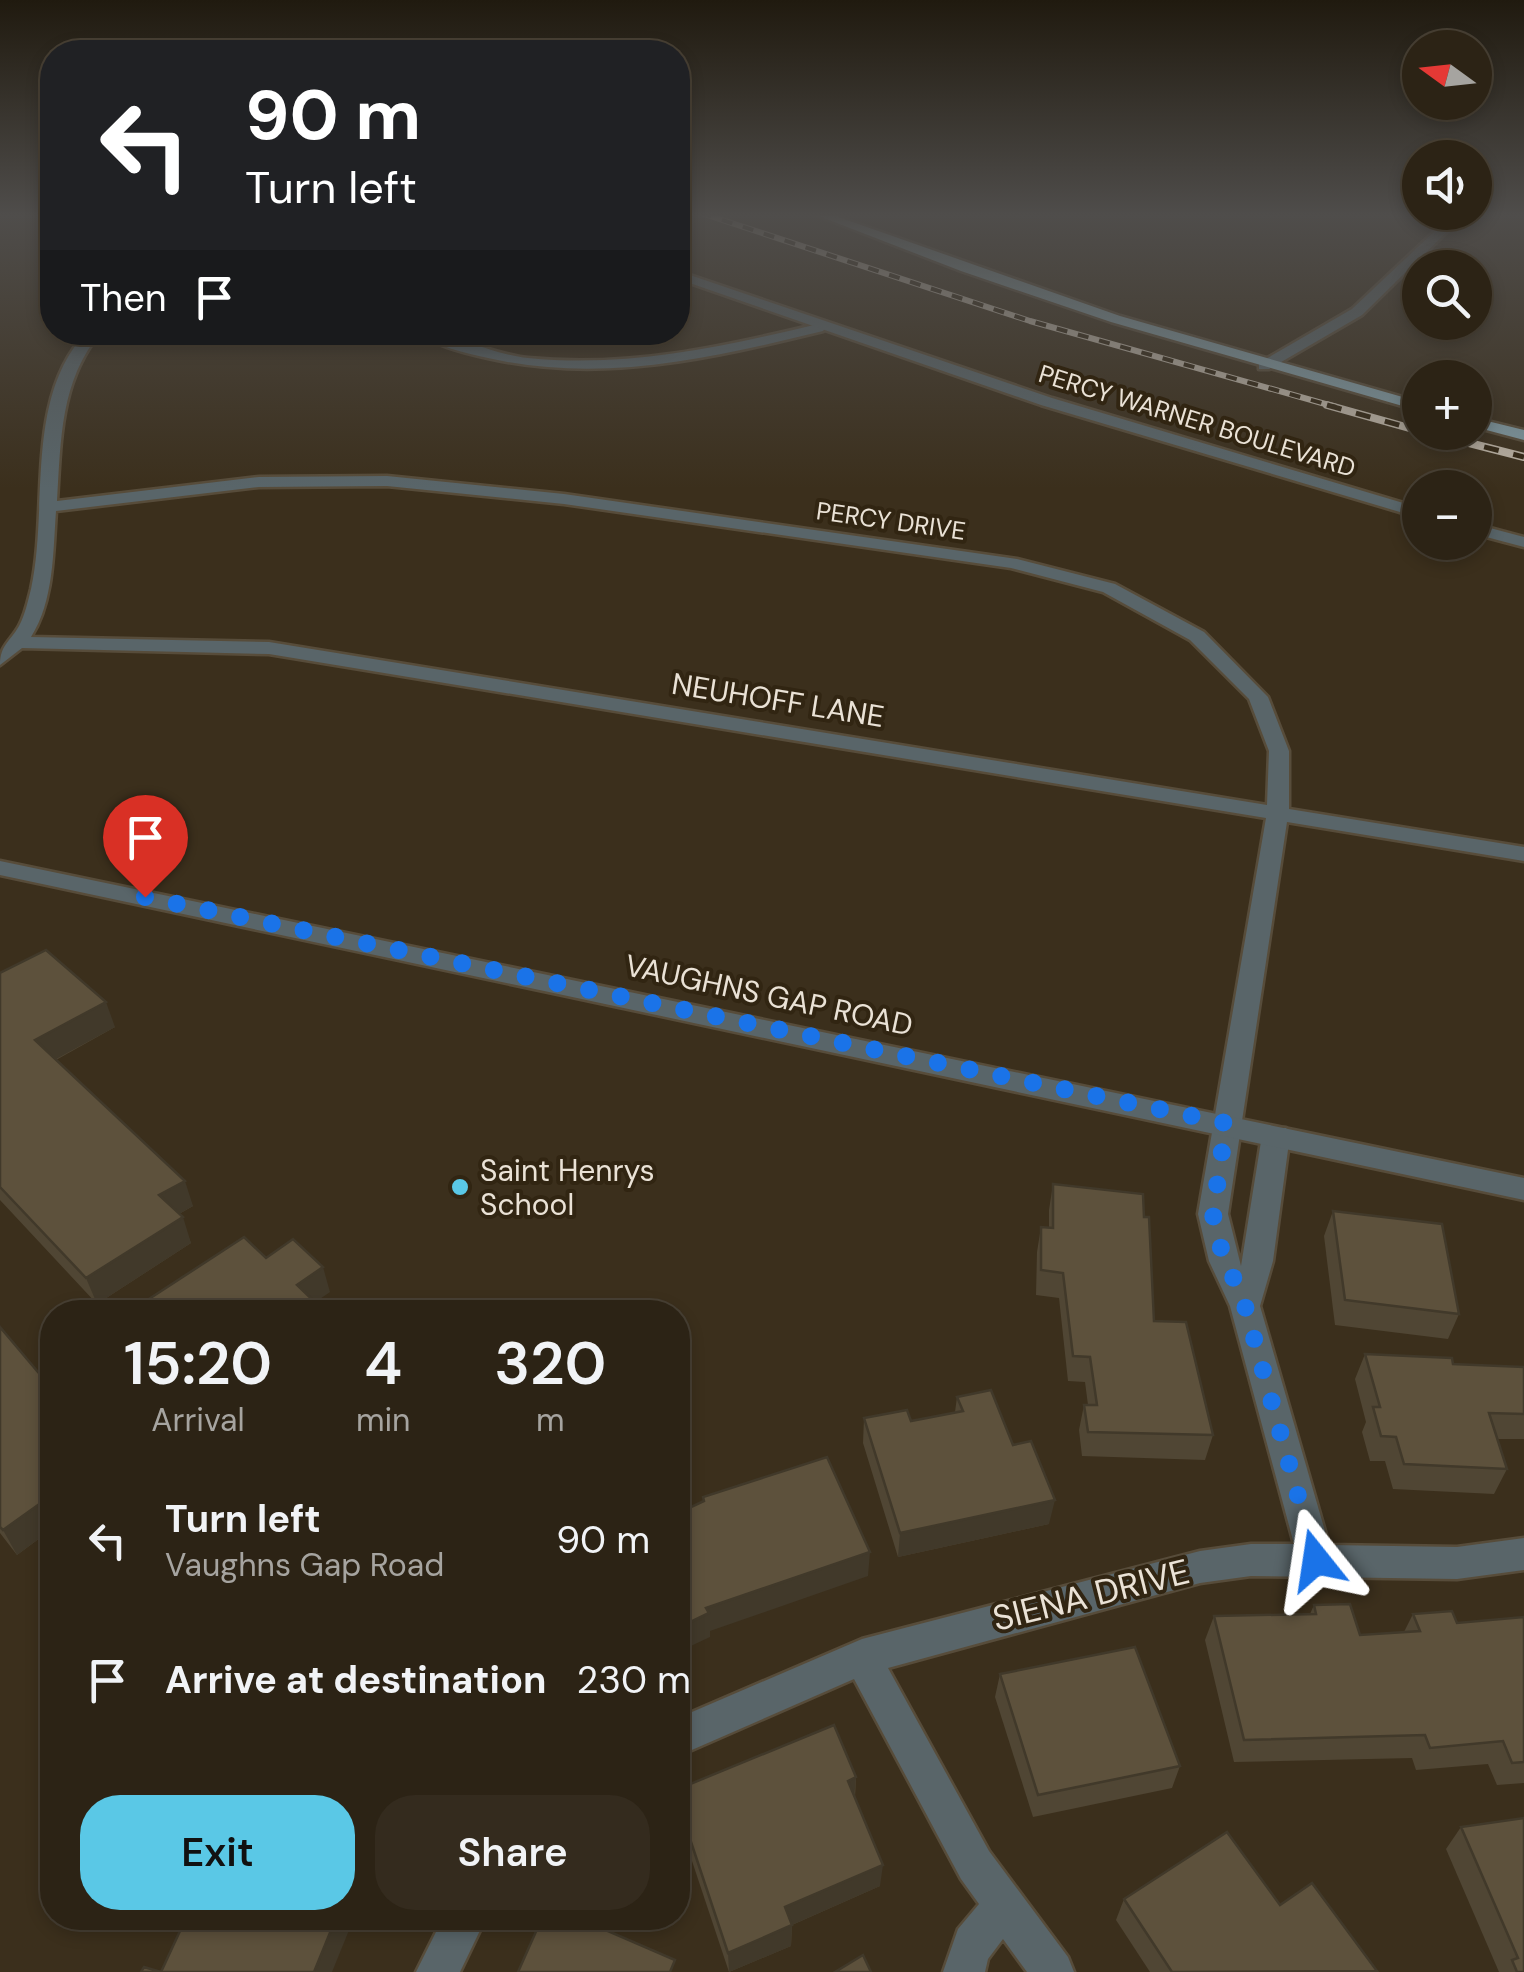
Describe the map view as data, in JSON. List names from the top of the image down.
{
  "streets": {
    "street": [
      "PERCY WARNER BOULEVARD",
      "PERCY DRIVE",
      "NEUHOFF LANE",
      "VAUGHNS GAP ROAD",
      "SIENA DRIVE"
    ]
  },
  "crossings": [
    ["PERCY DRIVE", "NEUHOFF LANE"],
    ["PERCY DRIVE", "VAUGHNS GAP ROAD"],
    ["PERCY DRIVE", "SIENA DRIVE"]
  ],
  "places": ["Saint Henrys School"],
  "north": "left",
  "page": {
    "map_buttons": ["+", "−"],
    "turn": ["90 m", "Turn left"],
    "then": "Then",
    "eta": [
      "15:20",
      "Arrival",
      "4",
      "min",
      "320",
      "m"
    ],
    "list": [
      {
        "name": "Turn left",
        "note": "Vaughns Gap Road",
        "value": "90 m"
      },
      {
        "name": "Arrive at destination",
        "value": "230 m"
      }
    ],
    "buttons": ["Exit", "Share"]
  }
}
